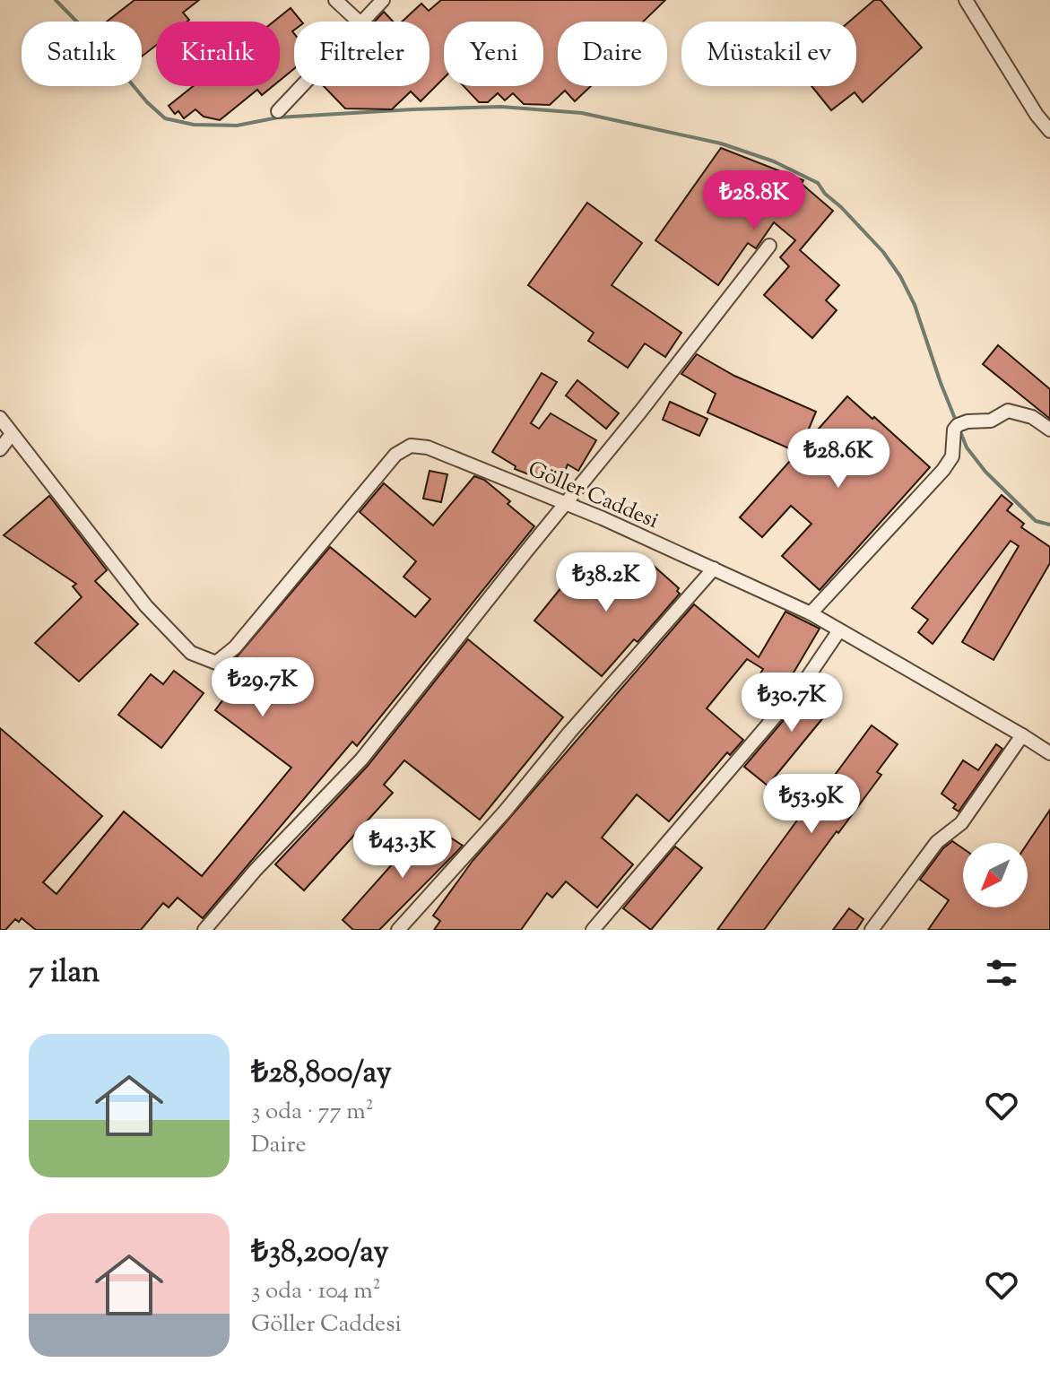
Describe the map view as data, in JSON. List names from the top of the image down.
{
  "streets": {
    "street": ["Göller Caddesi"]
  },
  "north": "bottom left",
  "page": {
    "chip": [
      "Satılık",
      "Kiralık",
      "Filtreler",
      "Yeni",
      "Daire",
      "Müstakil ev"
    ],
    "price": [
      "₺28.8K",
      "₺28.6K",
      "₺38.2K",
      "₺29.7K",
      "₺30.7K",
      "₺53.9K",
      "₺43.3K"
    ],
    "heading": "7 ilan",
    "list": [
      {
        "name": "₺28,800/ay",
        "note": "3 oda · 77 m² · Daire"
      },
      {
        "name": "₺38,200/ay",
        "note": "3 oda · 104 m² · Göller Caddesi"
      }
    ]
  }
}
